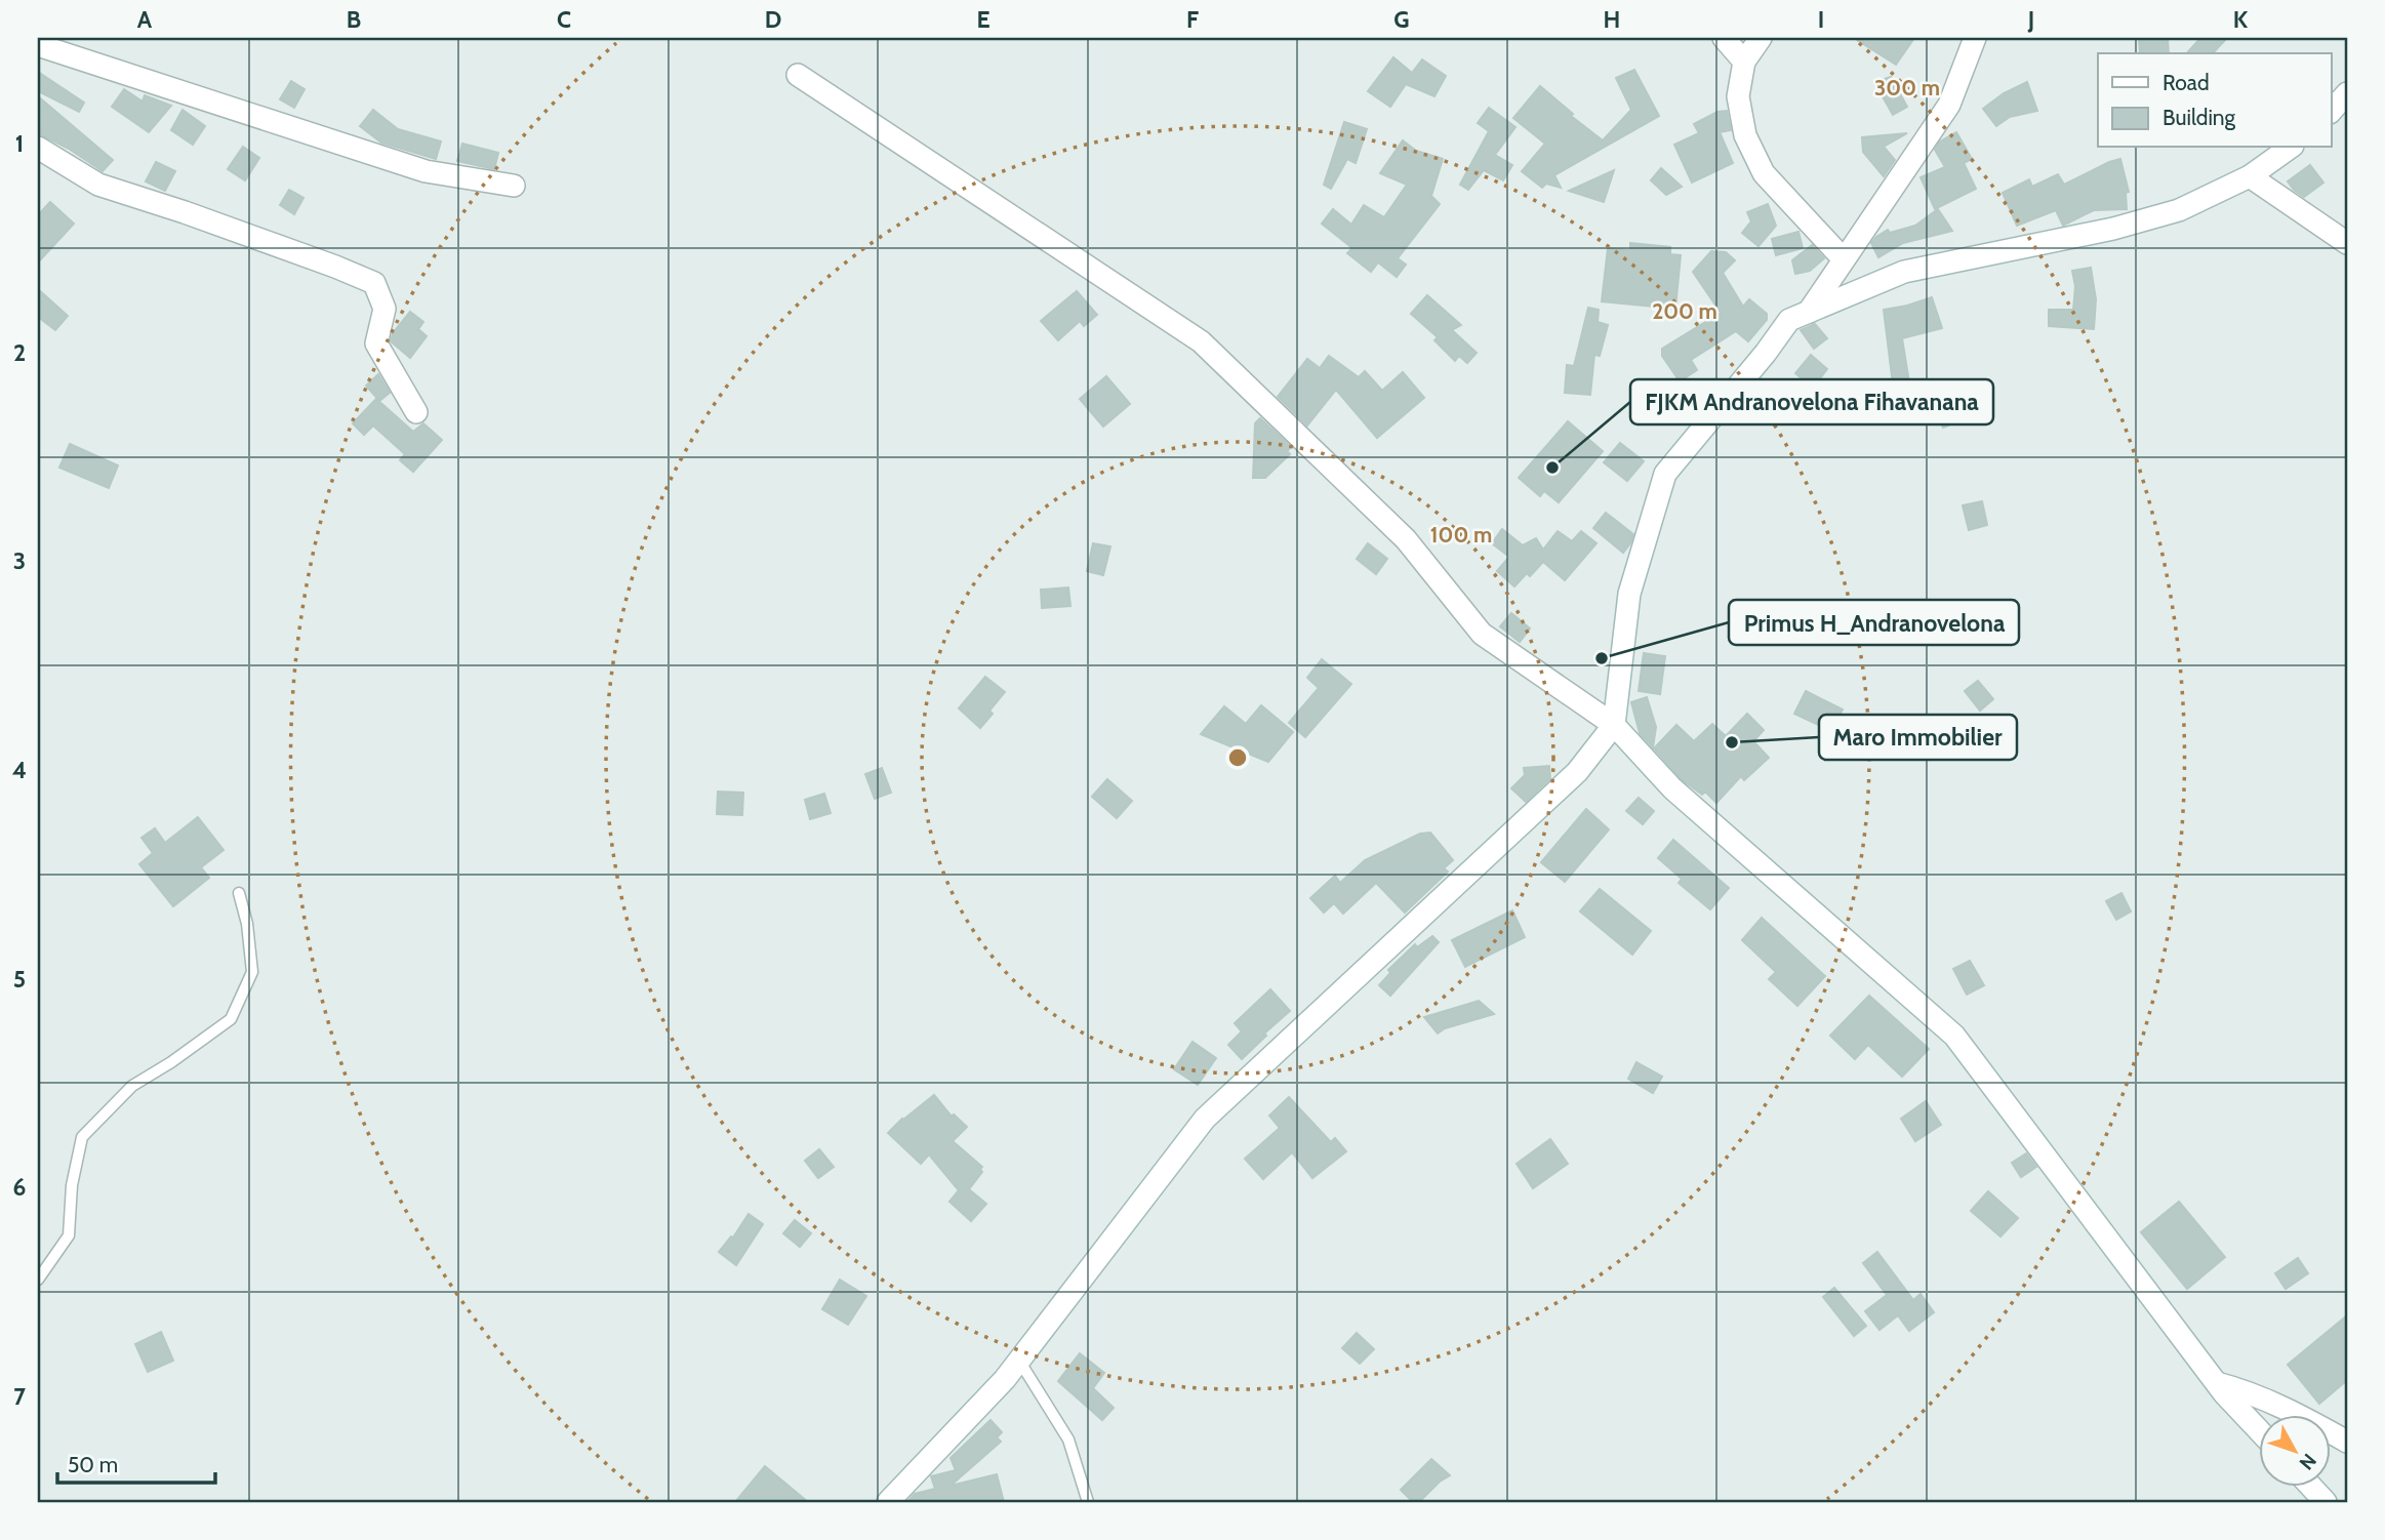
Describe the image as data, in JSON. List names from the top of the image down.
{
  "places": ["FJKM Andranovelona Fihavanana", "Primus H_Andranovelona", "Maro Immobilier"],
  "legend": ["Road", "Building"],
  "scale_bar": "50 m",
  "north": "bottom right",
  "grid": {
    "columns": [
      "A",
      "B",
      "C",
      "D",
      "E",
      "F",
      "G",
      "H",
      "I",
      "J",
      "K"
    ],
    "rows": [
      "1",
      "2",
      "3",
      "4",
      "5",
      "6",
      "7"
    ]
  },
  "rings": ["300 m", "200 m", "100 m"]
}
